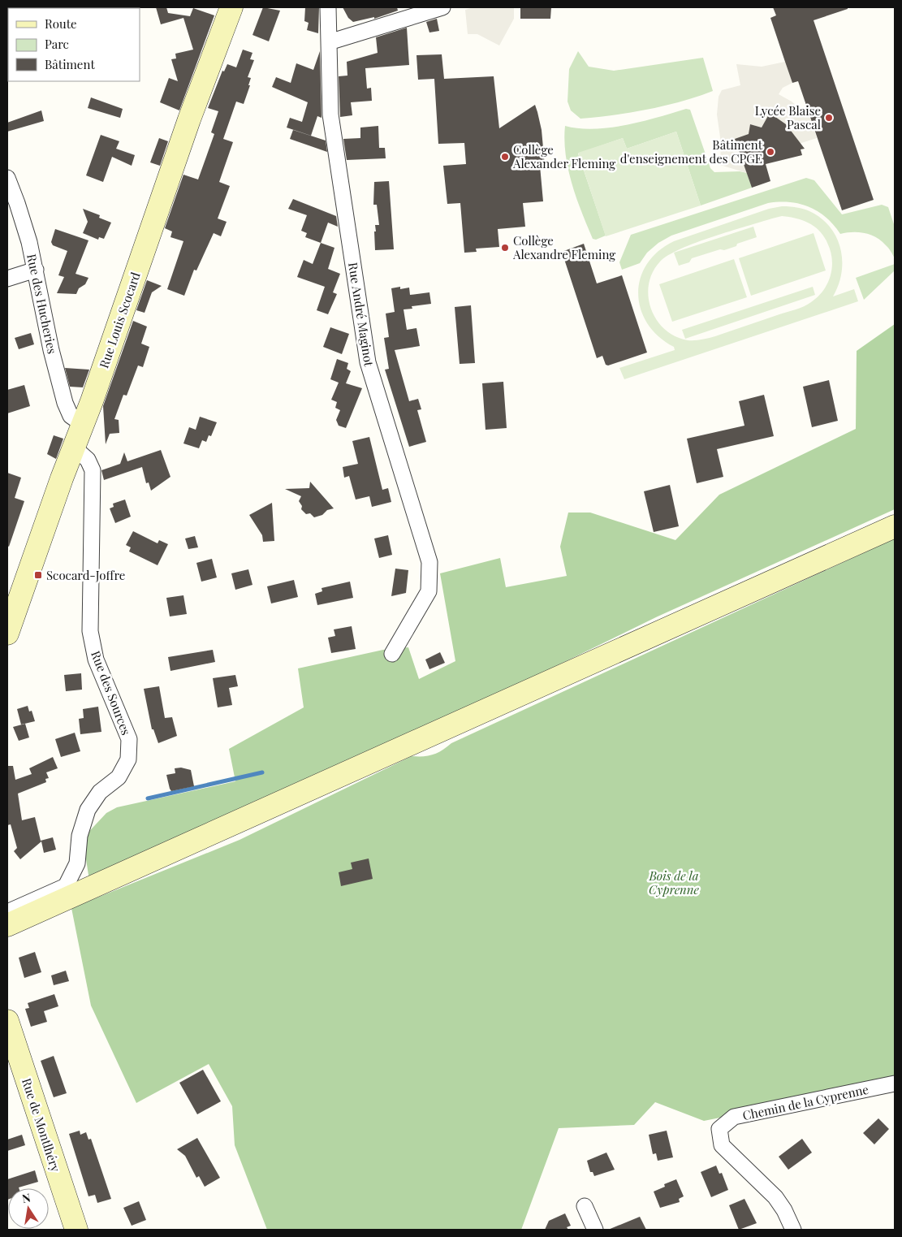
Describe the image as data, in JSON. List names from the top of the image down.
{
  "streets": {
    "main road": ["Rue Louis Scocard", "Rue de Montlhéry"],
    "street": [
      "Rue des Hucheries",
      "Rue André Maginot",
      "Rue des Sources",
      "Chemin de la Cyprenne"
    ]
  },
  "crossings": [
    ["Rue des Hucheries", "Rue Louis Scocard"],
    ["Rue Louis Scocard", "Rue des Sources"]
  ],
  "parks": ["Bois de la Cyprenne"],
  "places": {
    "other": [
      "Lycée Blaise Pascal",
      "Bâtiment d'enseignement des CPGE",
      "Collège Alexander Fleming",
      "Collège Alexandre Fleming"
    ],
    "transit": ["Scocard-Joffre"]
  },
  "legend": ["Route", "Parc", "Bâtiment"],
  "north": "top"
}
